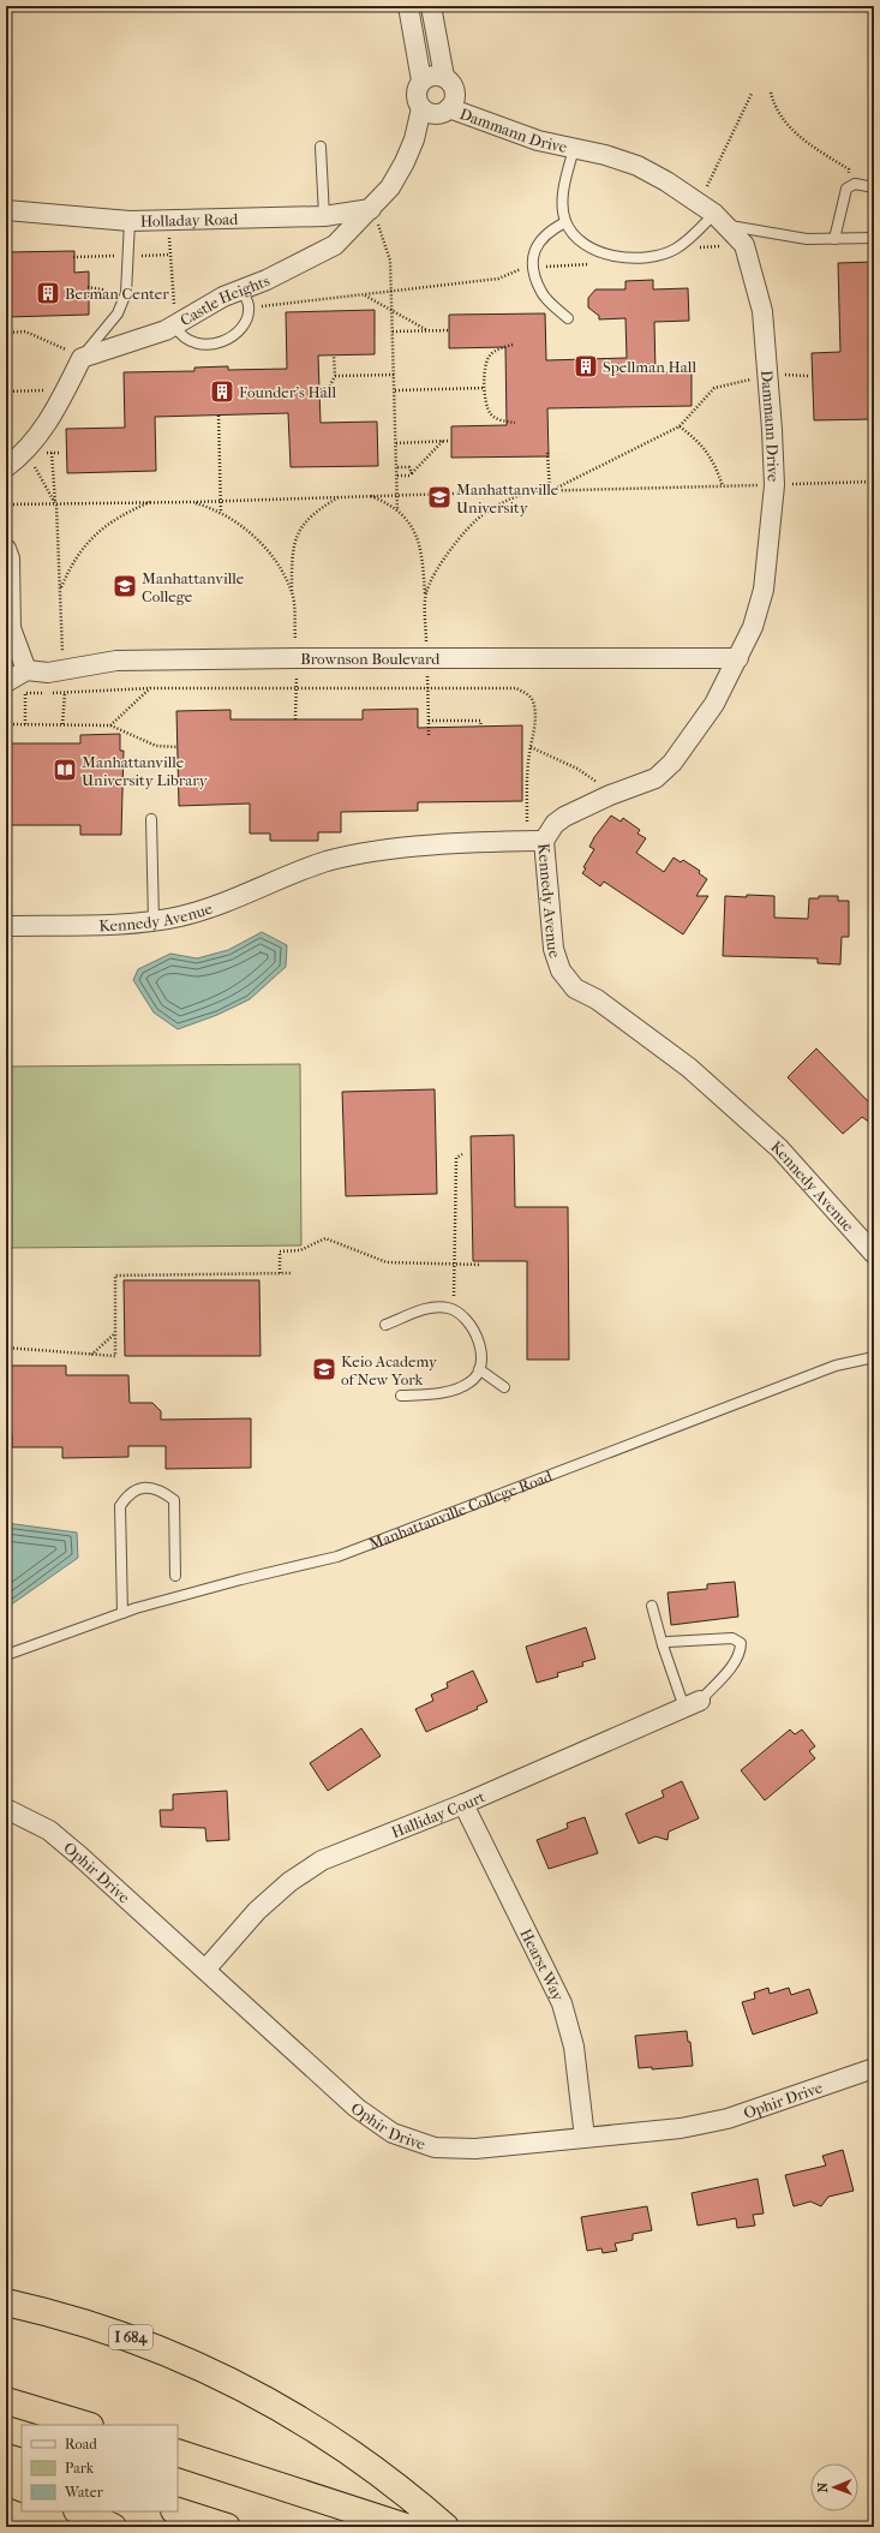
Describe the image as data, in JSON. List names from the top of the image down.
{
  "streets": {
    "highway": ["I 684"],
    "street": [
      "Dammann Drive",
      "Holladay Road",
      "Castle Heights",
      "Brownson Boulevard",
      "Kennedy Avenue",
      "Halliday Court",
      "Ophir Drive",
      "Hearst Way"
    ],
    "lane": ["Manhattanville College Road"]
  },
  "crossings": [
    ["Dammann Drive", "Castle Heights"],
    ["Dammann Drive", "Brownson Boulevard"],
    ["Dammann Drive", "Kennedy Avenue"],
    ["Holladay Road", "Castle Heights"],
    ["Halliday Court", "Ophir Drive"],
    ["Halliday Court", "Hearst Way"],
    ["Ophir Drive", "Hearst Way"]
  ],
  "places": {
    "building": ["Berman Center", "Spellman Hall", "Founder's Hall"],
    "school or university": ["Manhattanville University", "Manhattanville College", "Keio Academy of New York"],
    "library": ["Manhattanville University Library"]
  },
  "legend": ["Road", "Park", "Water"],
  "north": "left"
}
